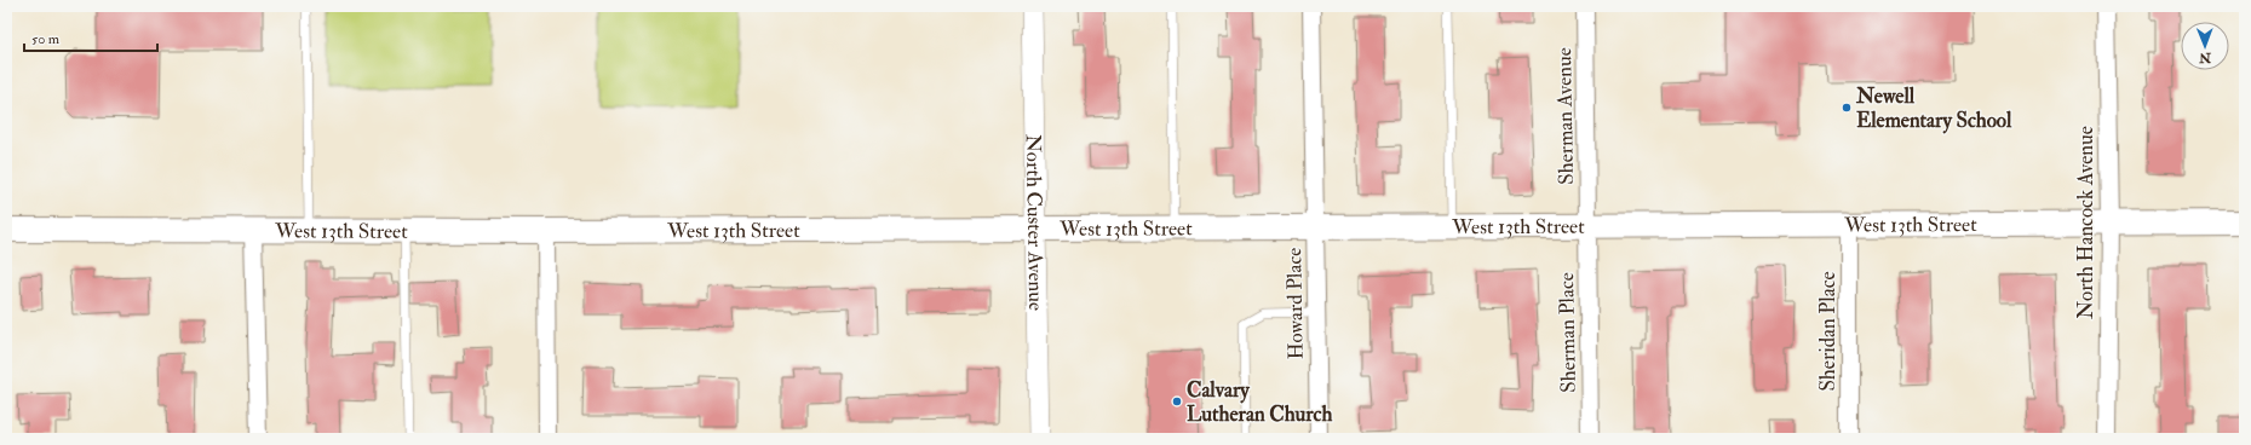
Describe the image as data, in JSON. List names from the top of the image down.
{
  "streets": {
    "main road": ["West 13th Street"],
    "street": [
      "Sherman Avenue",
      "North Custer Avenue",
      "North Hancock Avenue",
      "Howard Place",
      "Sheridan Place",
      "Sherman Place"
    ]
  },
  "crossings": [
    ["Sherman Avenue", "West 13th Street"],
    ["Sherman Avenue", "Sherman Place"],
    ["North Custer Avenue", "West 13th Street"],
    ["North Hancock Avenue", "West 13th Street"],
    ["West 13th Street", "Howard Place"],
    ["West 13th Street", "Sheridan Place"],
    ["West 13th Street", "Sherman Place"]
  ],
  "places": ["Newell Elementary School", "Calvary Lutheran Church"],
  "scale_bar": "50 m",
  "north": "bottom"
}
